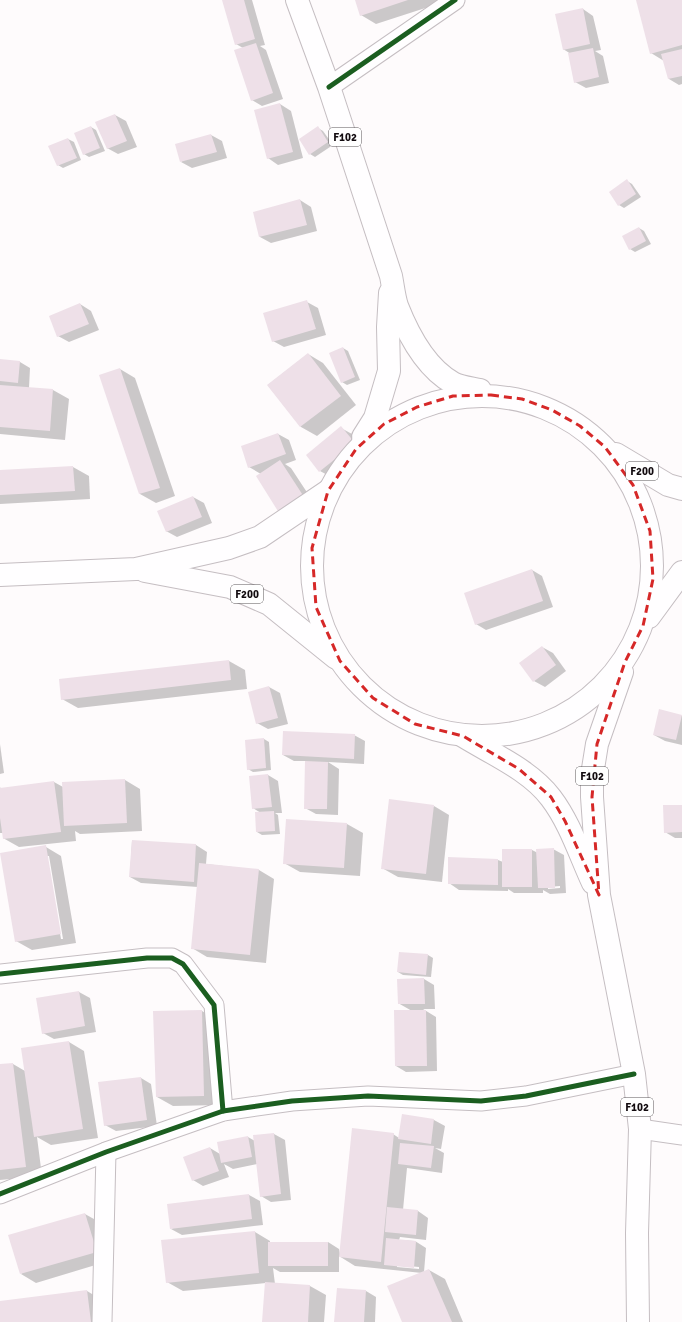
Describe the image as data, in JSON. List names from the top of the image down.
{
  "streets": {
    "main road": ["F102", "F200"]
  }
}
